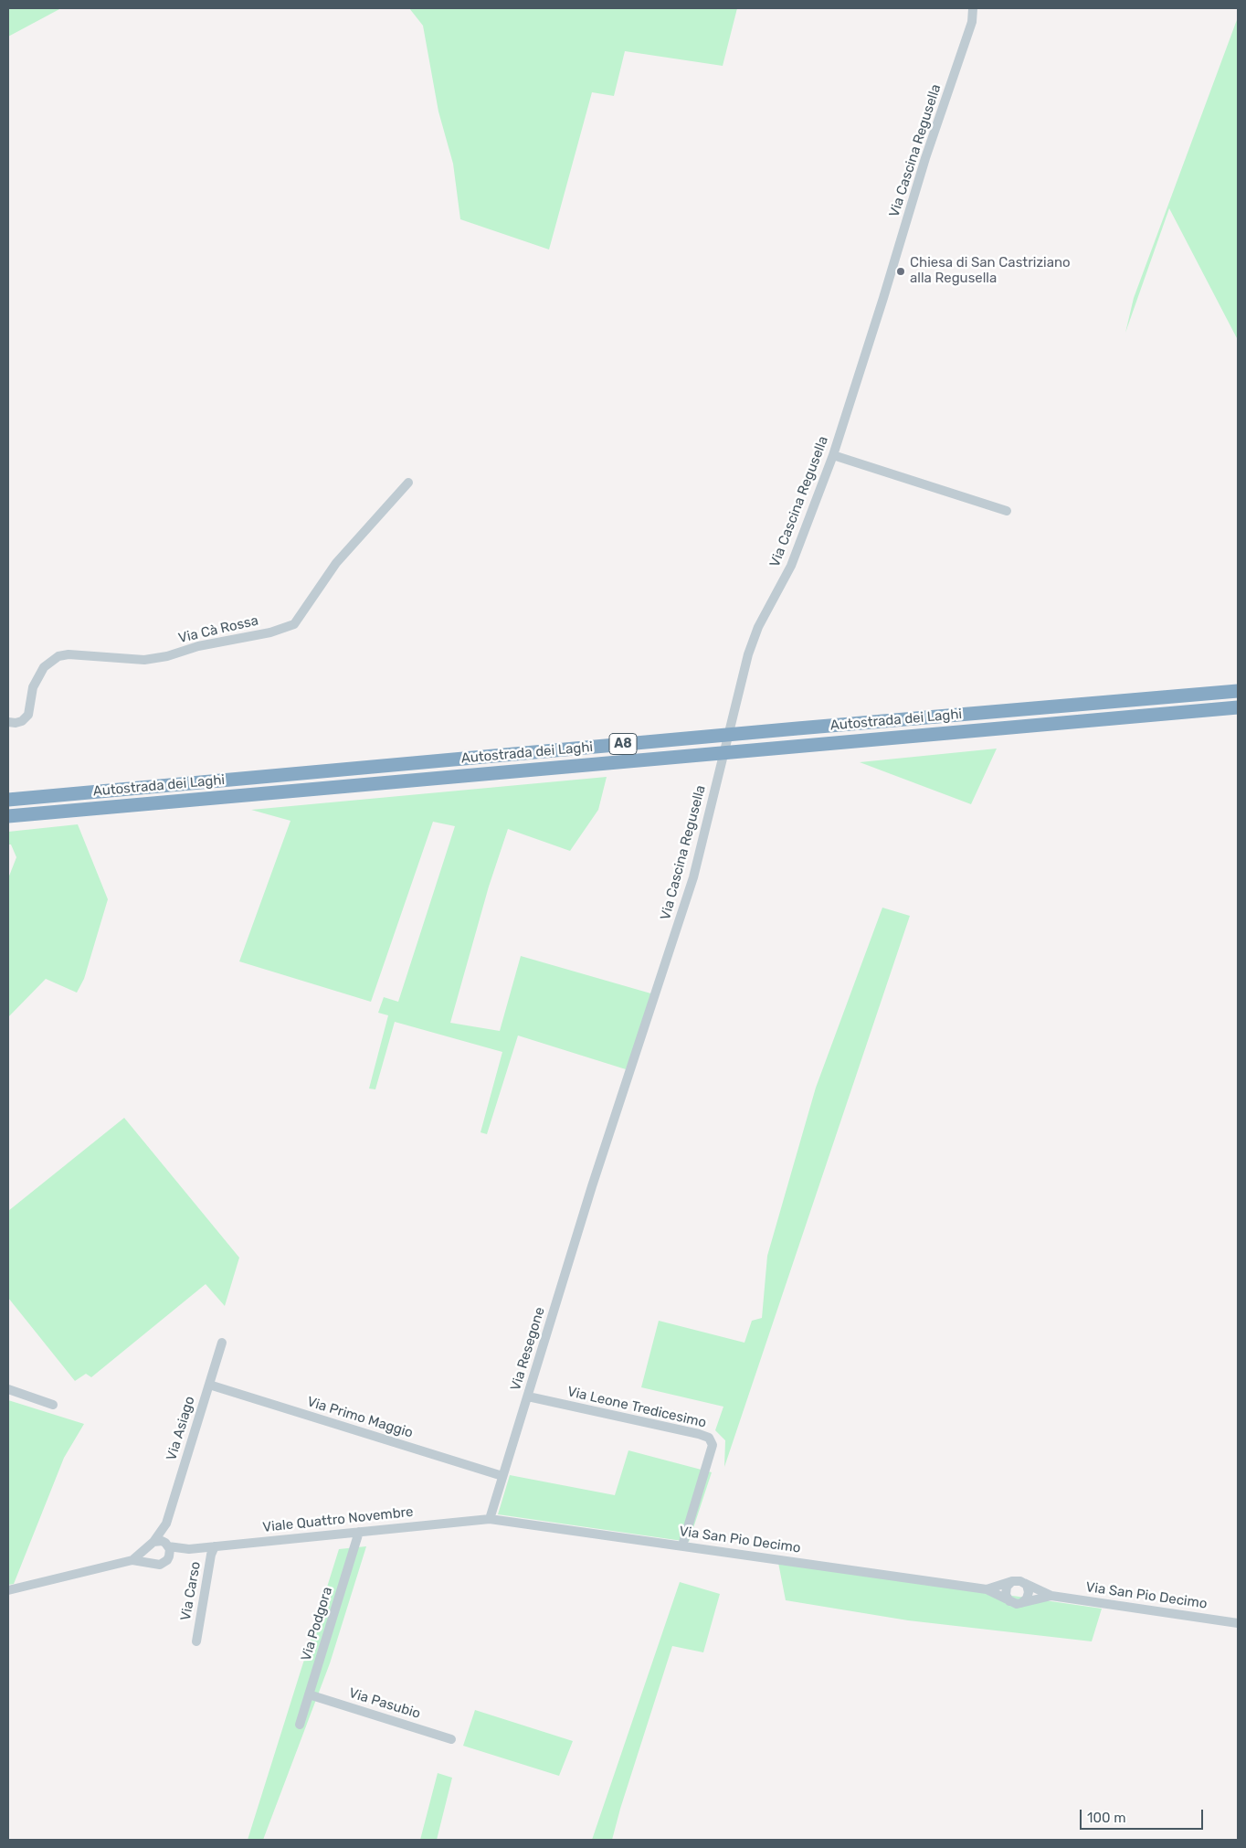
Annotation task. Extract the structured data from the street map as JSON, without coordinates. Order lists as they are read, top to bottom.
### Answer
{
  "streets": {
    "highway": ["Autostrada dei Laghi", "A8"],
    "street": [
      "Via Cascina Regusella",
      "Via Cà Rossa",
      "Via Resegone",
      "Via Leone Tredicesimo",
      "Via Primo Maggio",
      "Via Asiago",
      "Viale Quattro Novembre",
      "Via San Pio Decimo",
      "Via Carso",
      "Via Podgora",
      "Via Pasubio"
    ]
  },
  "crossings": [
    ["Via Cascina Regusella", "Via Resegone"],
    ["Via Resegone", "Via Leone Tredicesimo"],
    ["Via Resegone", "Via Primo Maggio"],
    ["Via Resegone", "Viale Quattro Novembre"],
    ["Via Resegone", "Via San Pio Decimo"],
    ["Via Leone Tredicesimo", "Via San Pio Decimo"],
    ["Via Primo Maggio", "Via Asiago"],
    ["Via Asiago", "Viale Quattro Novembre"],
    ["Viale Quattro Novembre", "Via San Pio Decimo"],
    ["Viale Quattro Novembre", "Via Carso"],
    ["Viale Quattro Novembre", "Via Podgora"],
    ["Via Podgora", "Via Pasubio"]
  ],
  "places": ["Chiesa di San Castriziano alla Regusella"],
  "scale_bar": "100 m"
}
